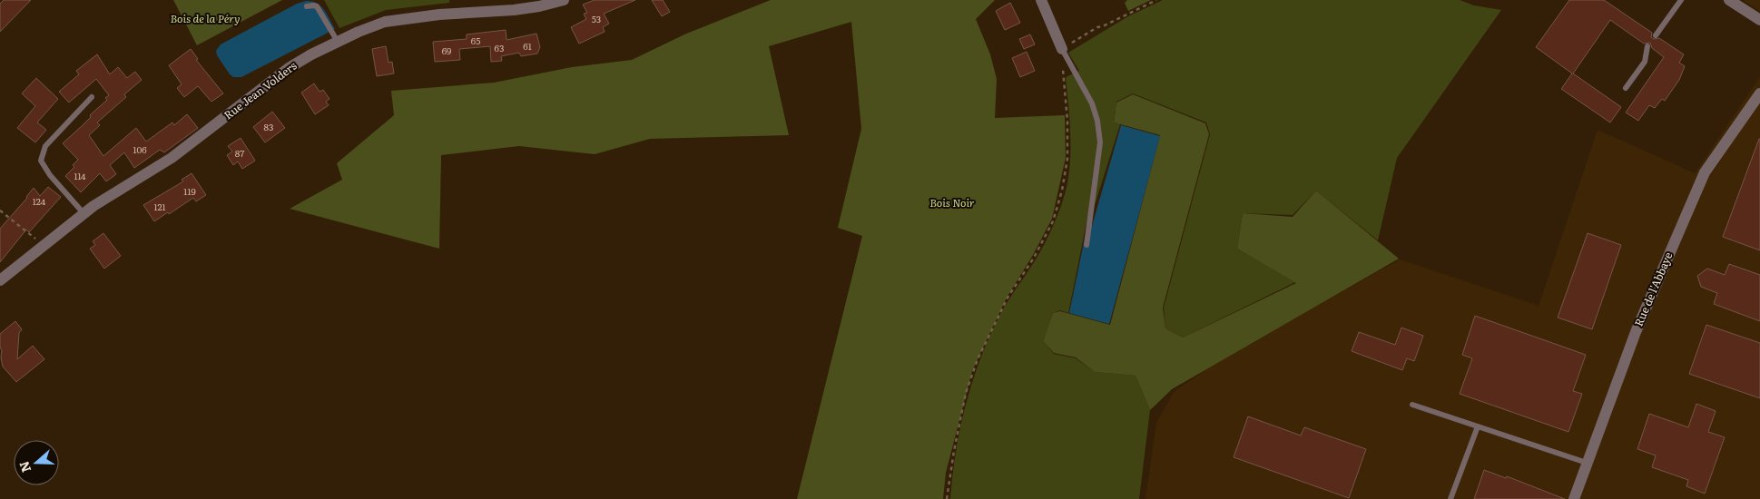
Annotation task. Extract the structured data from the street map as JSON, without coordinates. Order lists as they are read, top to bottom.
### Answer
{
  "streets": {
    "street": ["Rue Jean Volders", "Rue de l'Abbaye"]
  },
  "parks": ["Bois de la Péry", "Bois Noir"],
  "house_numbers": [
    "53",
    "65",
    "61",
    "63",
    "69",
    "83",
    "106",
    "87",
    "114",
    "119",
    "124",
    "121"
  ],
  "north": "left"
}
